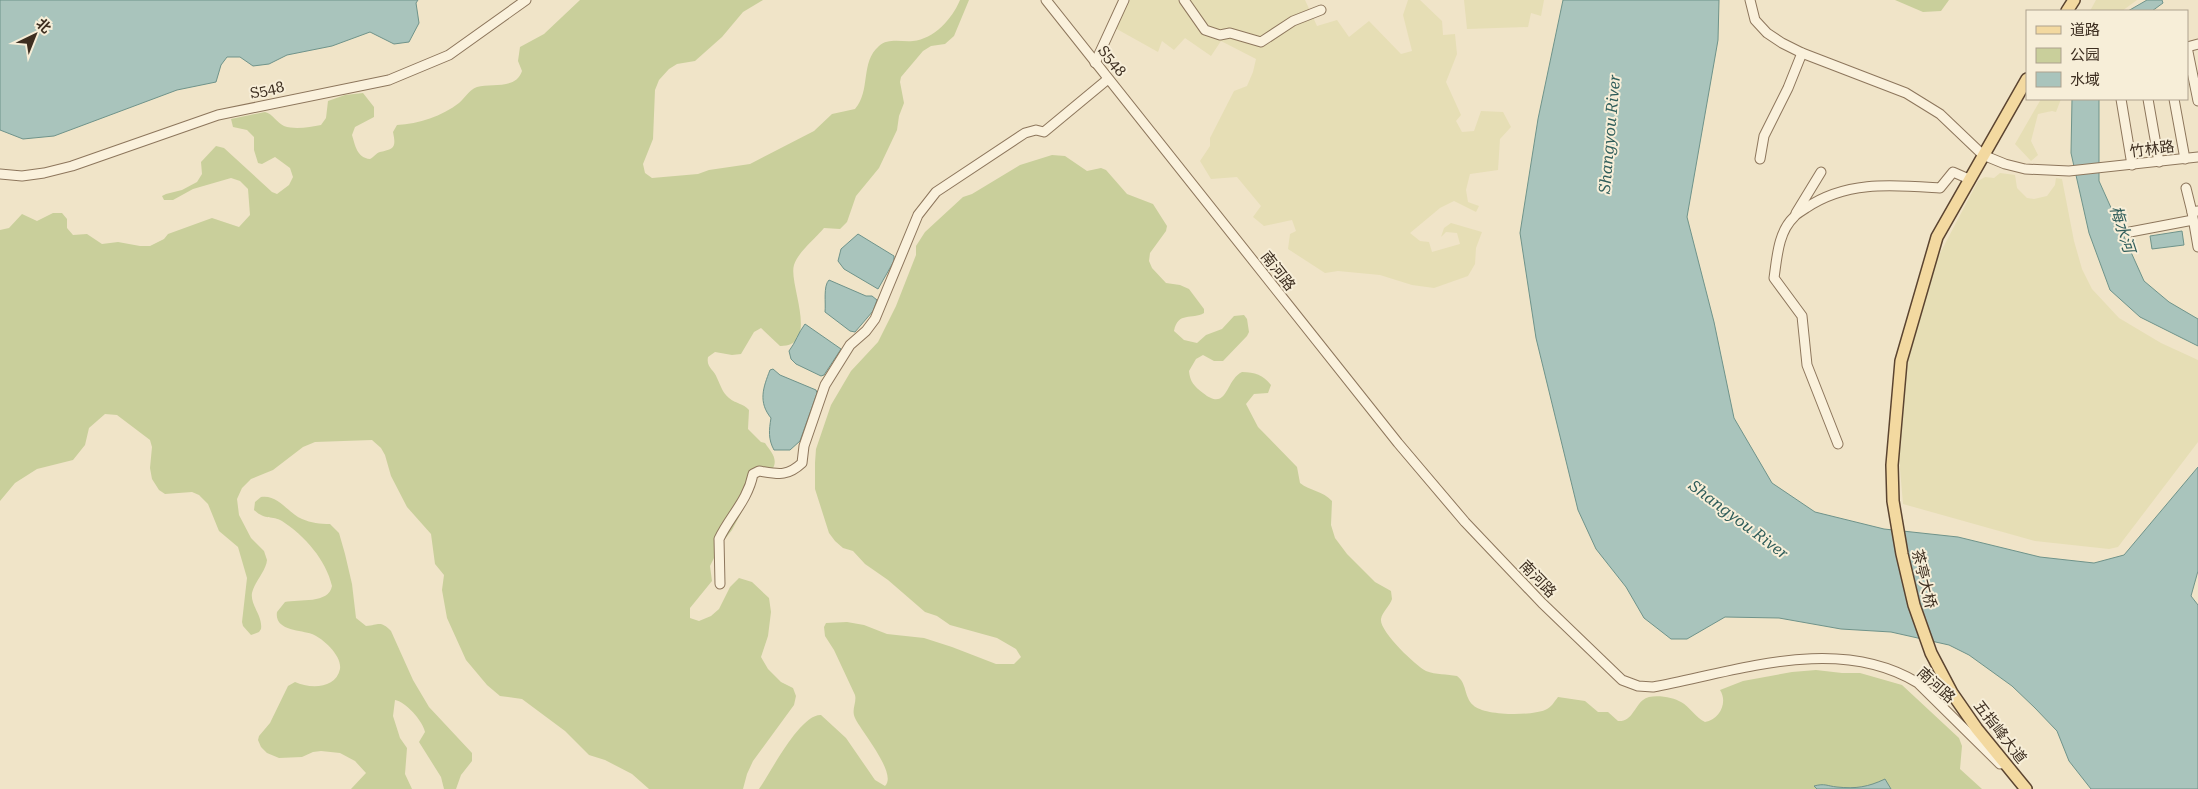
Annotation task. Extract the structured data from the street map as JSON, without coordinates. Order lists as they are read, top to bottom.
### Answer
{
  "streets": {
    "main road": ["茶亭大桥", "五指峰大道"],
    "street": ["S548", "竹林路", "南河路"]
  },
  "crossings": [
    ["S548", "南河路"],
    ["竹林路", "茶亭大桥"],
    ["南河路", "五指峰大道"],
    ["茶亭大桥", "五指峰大道"]
  ],
  "water": ["Shangyou River", "梅水河"],
  "legend": ["道路", "公园", "水域"],
  "north": "top right"
}
